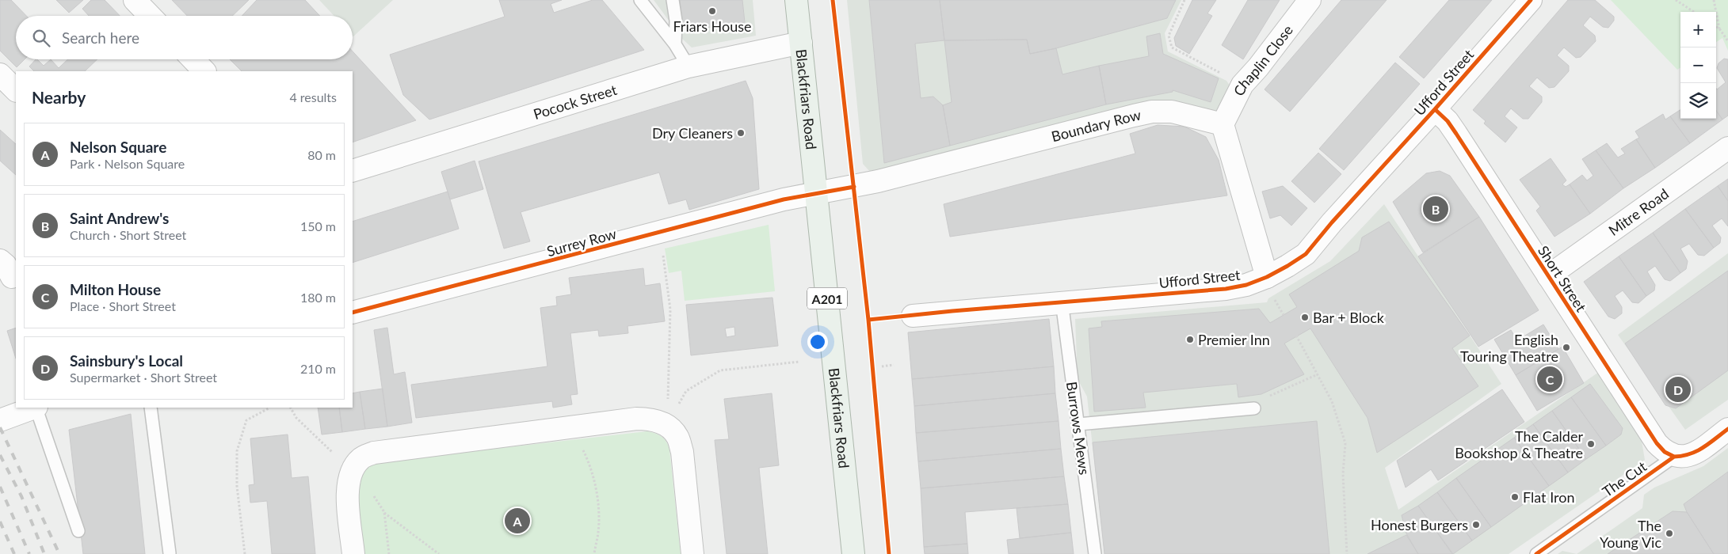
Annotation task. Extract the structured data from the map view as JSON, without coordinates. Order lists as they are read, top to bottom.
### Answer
{
  "streets": {
    "main road": ["Blackfriars Road", "A201"],
    "street": [
      "Chaplin Close",
      "Ufford Street",
      "Pocock Street",
      "Boundary Row",
      "Mitre Road",
      "Surrey Row",
      "Short Street",
      "The Cut"
    ],
    "lane": ["Burrows Mews"]
  },
  "crossings": [
    ["Chaplin Close", "Boundary Row"],
    ["Ufford Street", "Short Street"],
    ["Ufford Street", "Burrows Mews"],
    ["Blackfriars Road", "Pocock Street"],
    ["Blackfriars Road", "Boundary Row"],
    ["Blackfriars Road", "Surrey Row"],
    ["Boundary Row", "Surrey Row"],
    ["Mitre Road", "Short Street"],
    ["Short Street", "The Cut"]
  ],
  "places": [
    "Friars House",
    "Dry Cleaners",
    "Bar + Block",
    "Premier Inn",
    "English Touring Theatre",
    "The Calder Bookshop & Theatre",
    "Flat Iron",
    "Honest Burgers",
    "The Young Vic"
  ],
  "page": {
    "map_buttons": ["+", "−"],
    "search": "Search here",
    "heading": ["Nearby", "4 results"],
    "list": [
      {
        "mark": "A",
        "name": "Nelson Square",
        "note": "Park · Nelson Square",
        "value": "80 m"
      },
      {
        "mark": "B",
        "name": "Saint Andrew's",
        "note": "Church · Short Street",
        "value": "150 m"
      },
      {
        "mark": "C",
        "name": "Milton House",
        "note": "Place · Short Street",
        "value": "180 m"
      },
      {
        "mark": "D",
        "name": "Sainsbury's Local",
        "note": "Supermarket · Short Street",
        "value": "210 m"
      }
    ],
    "pins": [
      "B",
      "C",
      "D",
      "A"
    ]
  }
}
